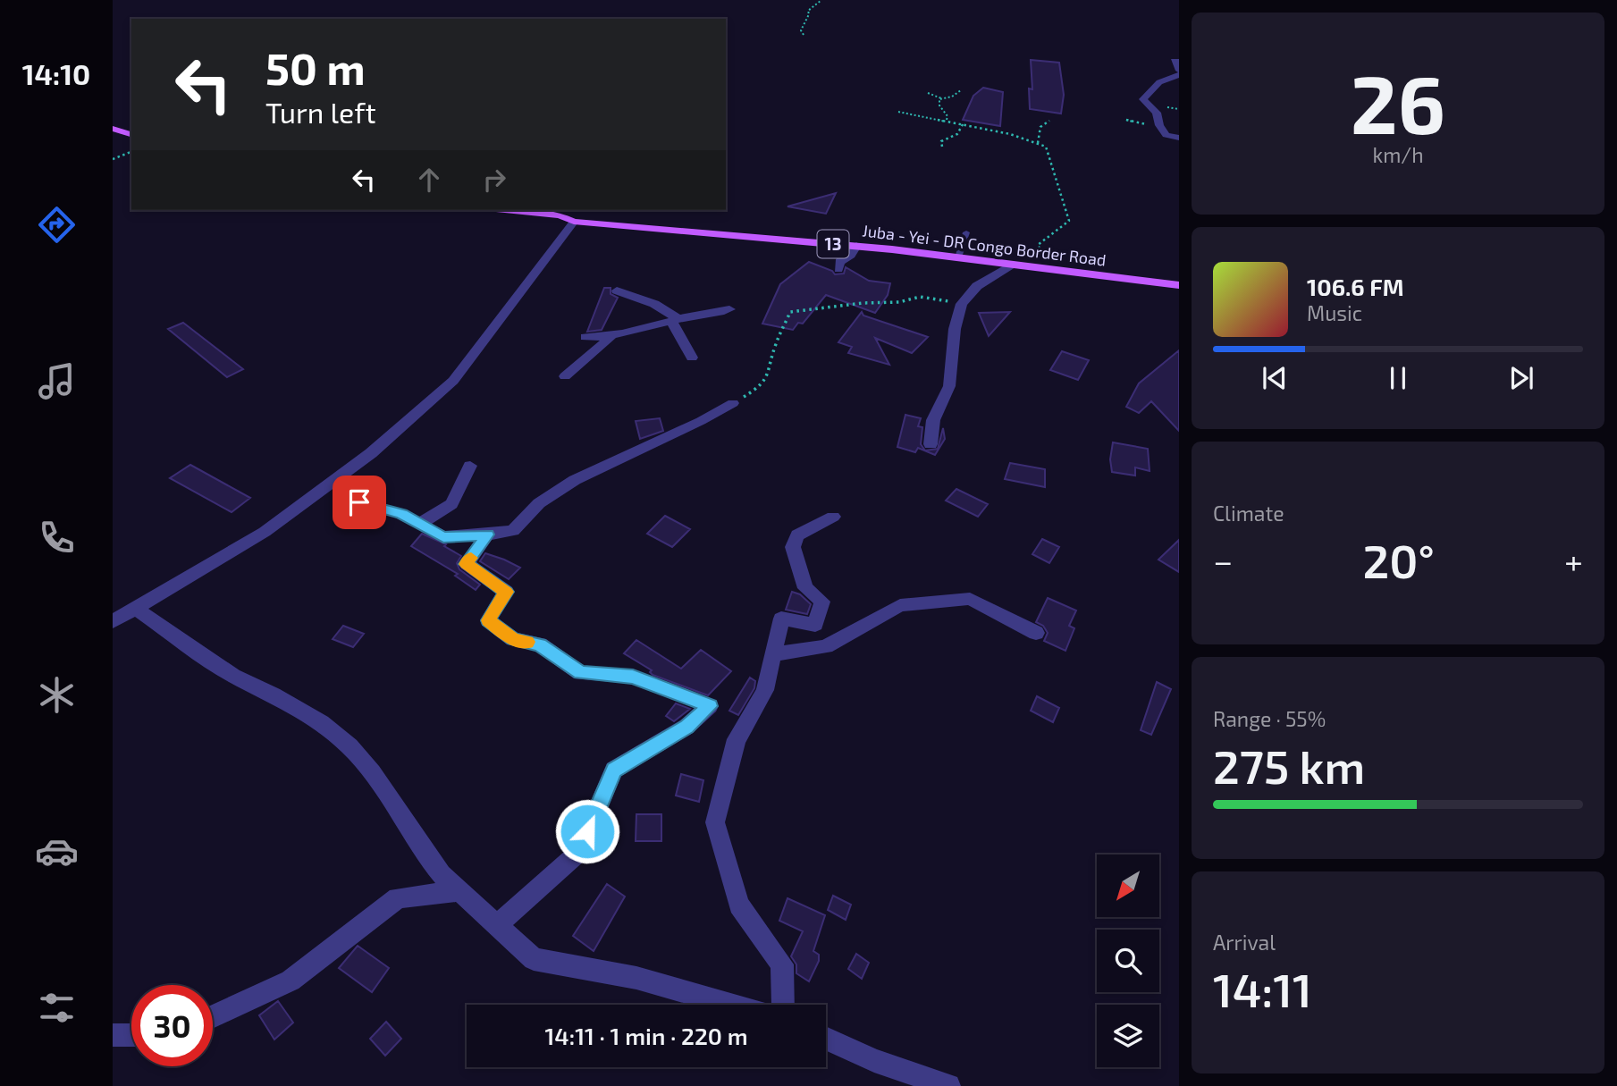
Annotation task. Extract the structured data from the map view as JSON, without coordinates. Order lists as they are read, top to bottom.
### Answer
{
  "streets": {
    "main road": ["13", "Juba - Yei - DR Congo Border Road"]
  },
  "north": "bottom left",
  "page": {
    "tabs": "14:10",
    "tile": [
      ["26", "km/h"],
      "Climate",
      ["Range · 55%", "275 km"],
      ["Arrival", "14:11"]
    ],
    "turn": ["50 m", "Turn left"],
    "song": ["106.6 FM", "Music"],
    "heat": ["−", "20°", "+"],
    "limit": "30",
    "trip": "14:11 · 1 min · 220 m"
  }
}
